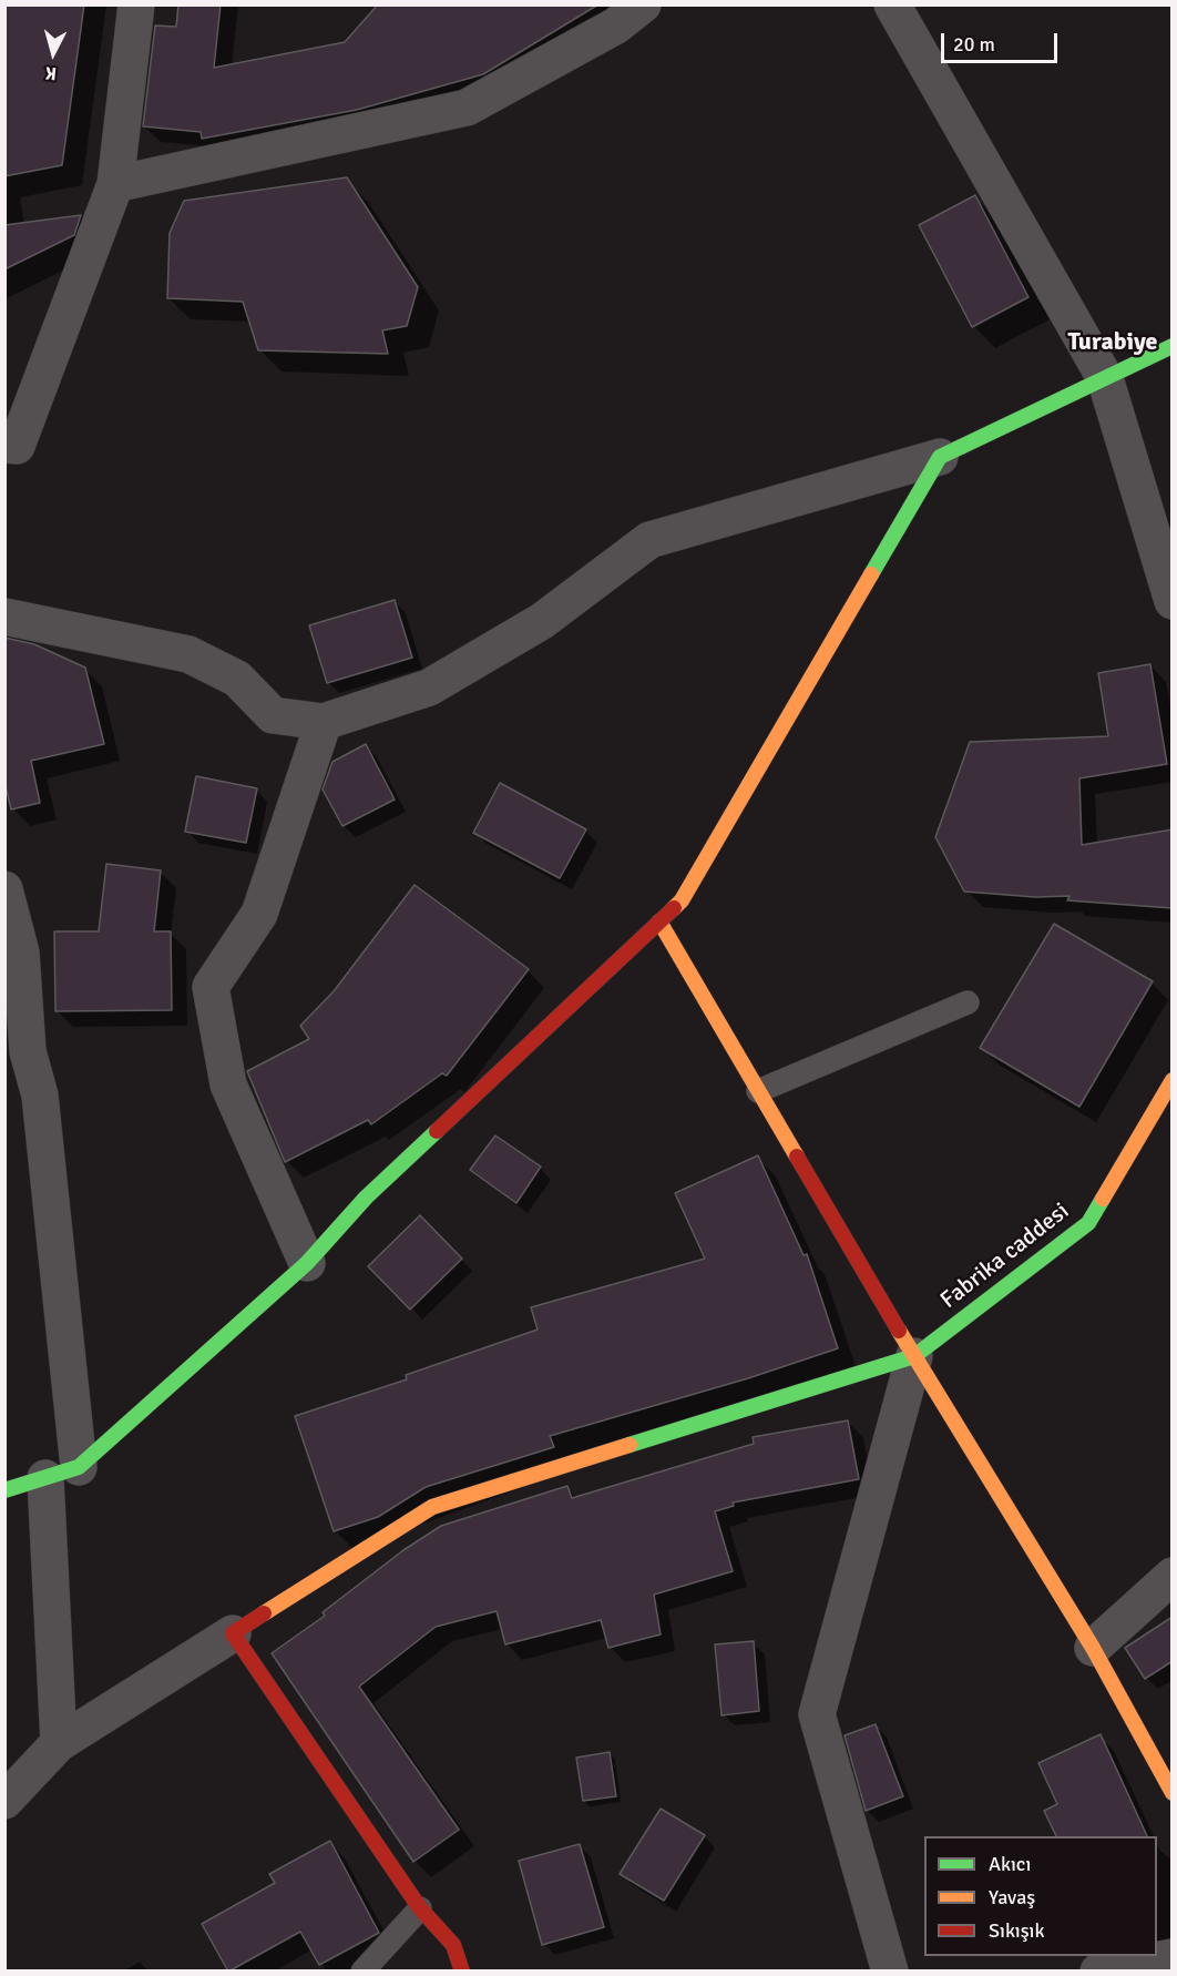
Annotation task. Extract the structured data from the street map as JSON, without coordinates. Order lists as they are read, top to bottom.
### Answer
{
  "streets": {
    "street": ["Fabrika caddesi"]
  },
  "districts": ["Turabiye"],
  "legend": ["Akıcı", "Yavaş", "Sıkışık"],
  "scale_bar": "20 m",
  "north": "bottom"
}
